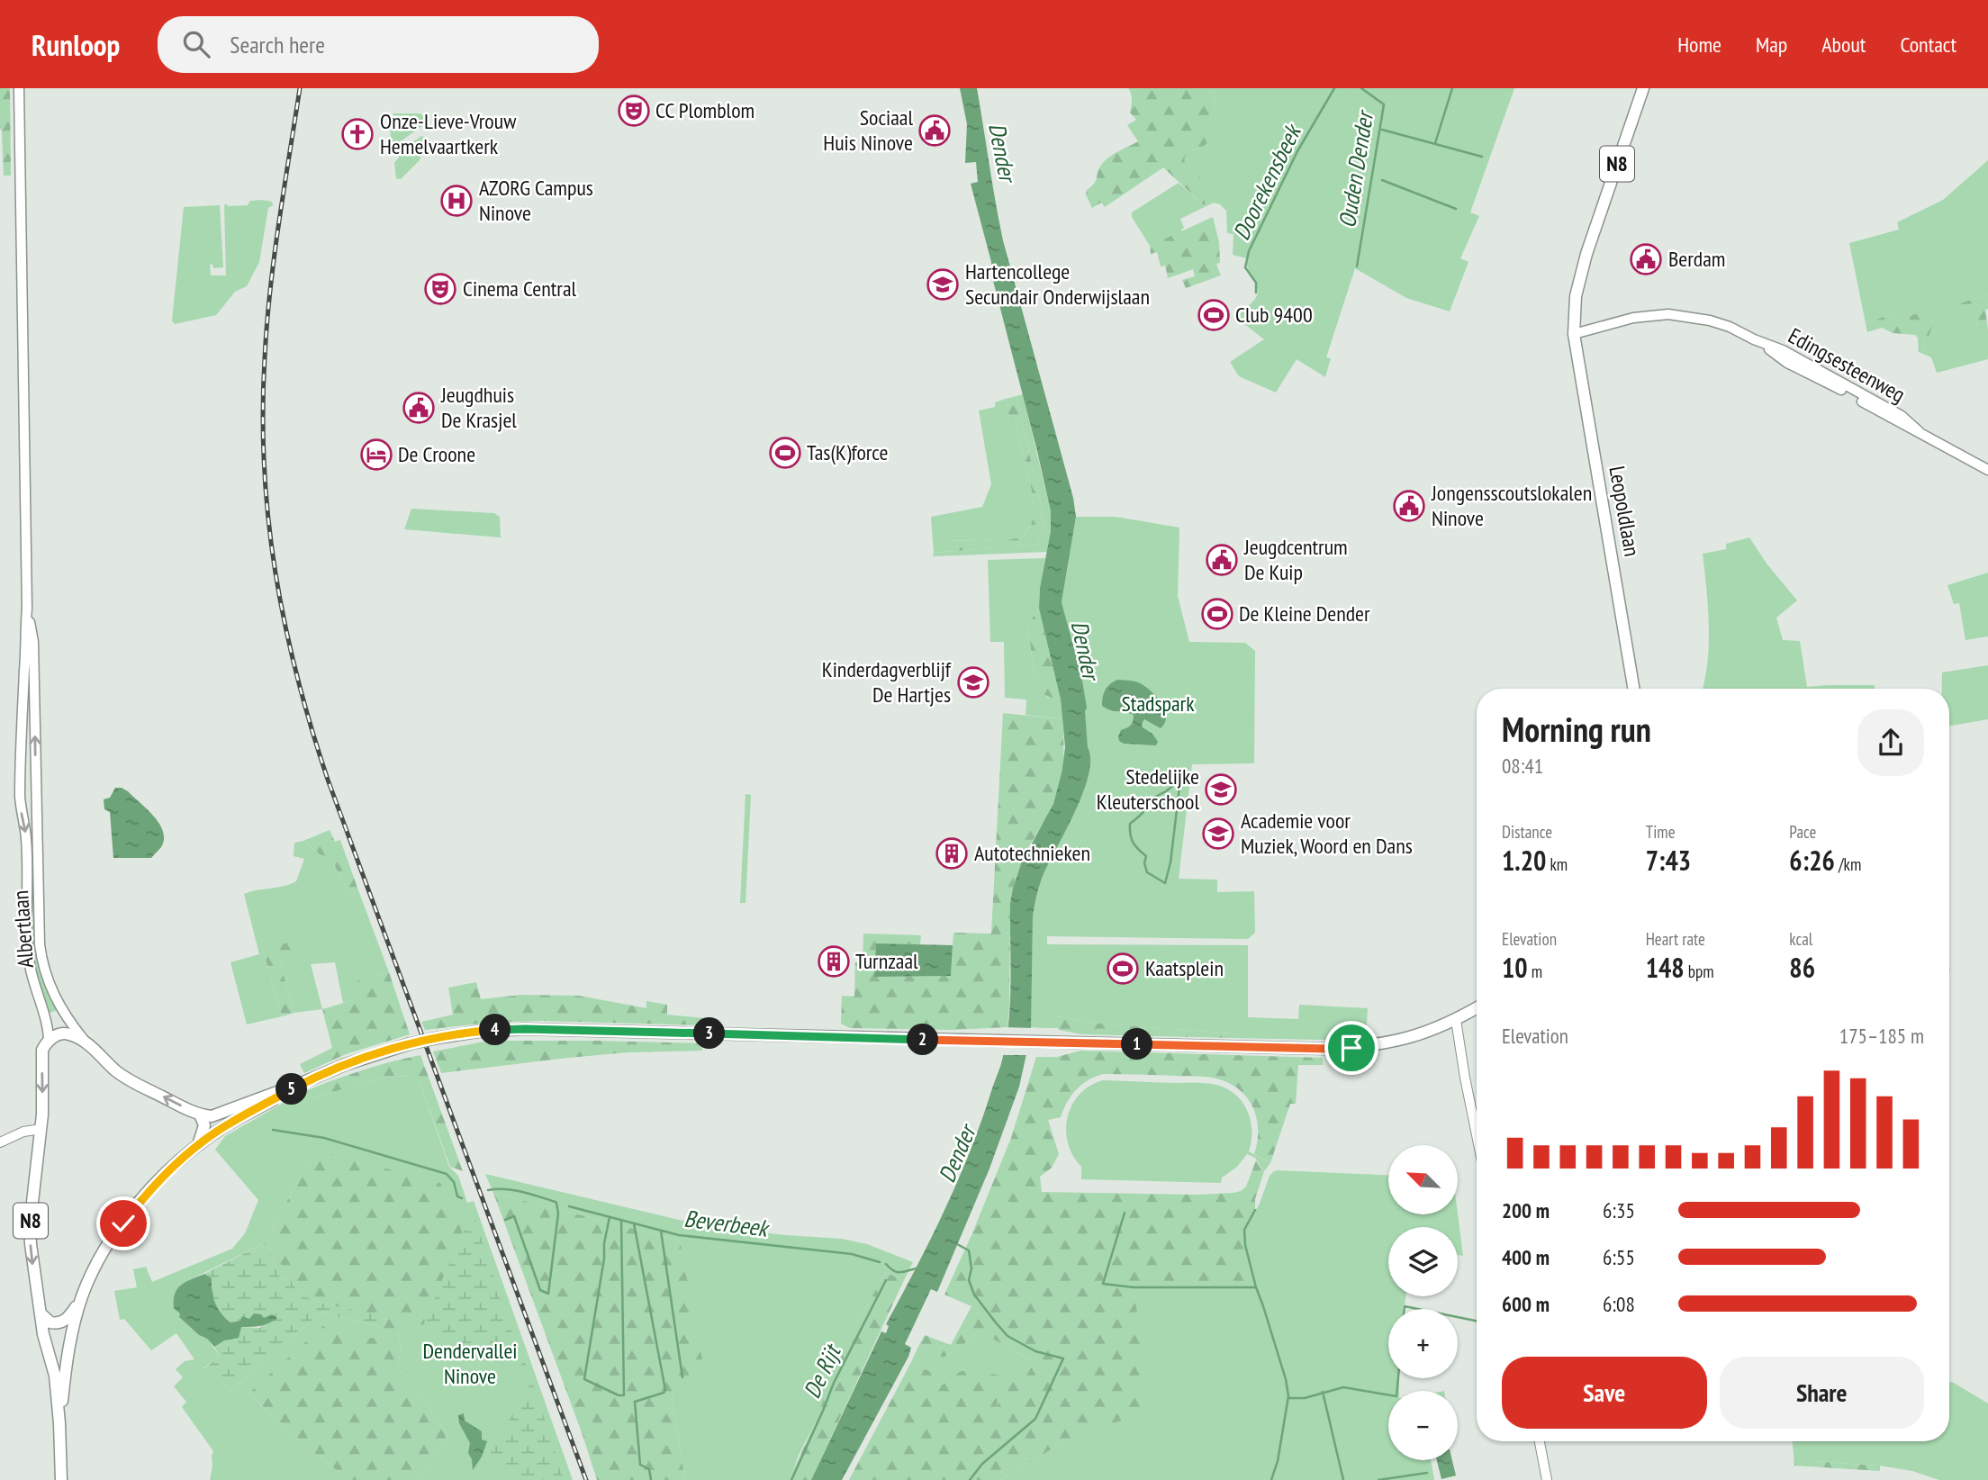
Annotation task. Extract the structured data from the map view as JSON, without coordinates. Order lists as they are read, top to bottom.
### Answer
{
  "streets": {
    "main road": [
      "N8",
      "Edingsesteenweg",
      "Leopoldlaan",
      "Albertlaan"
    ]
  },
  "crossings": [
    ["N8", "Edingsesteenweg"],
    ["N8", "Leopoldlaan"],
    ["N8", "Albertlaan"],
    ["Edingsesteenweg", "Leopoldlaan"]
  ],
  "water": [
    "Dender",
    "Ouden Dender",
    "Doorekensbeek",
    "Beverbeek",
    "De Rijt"
  ],
  "parks": ["Stadspark", "Dendervallei Ninove"],
  "places": {
    "theatre": ["CC Plomblom", "Cinema Central"],
    "public building": [
      "Sociaal Huis Ninove",
      "Berdam",
      "Jeugdhuis De Krasjel",
      "Jongensscoutslokalen Ninove",
      "Jeugdcentrum De Kuip"
    ],
    "church": ["Onze-Lieve-Vrouw Hemelvaartkerk"],
    "hospital": ["AZORG Campus Ninove"],
    "school or university": [
      "Hartencollege Secundair Onderwijslaan",
      "Kinderdagverblijf De Hartjes",
      "Stedelijke Kleuterschool",
      "Academie voor Muziek, Woord en Dans"
    ],
    "sports": [
      "Club 9400",
      "Tas(K)force",
      "De Kleine Dender",
      "Kaatsplein"
    ],
    "hotel": ["De Croone"],
    "building": ["Autotechnieken", "Turnzaal"]
  },
  "north": "top left",
  "page": {
    "header": "Runloop",
    "search": "Search here",
    "nav": [
      "Home",
      "Map",
      "About",
      "Contact"
    ],
    "heading": ["Morning run", "08:41"],
    "stats": [
      ["Distance", "1.20 km"],
      ["Time", "7:43"],
      ["Pace", "6:26 /km"],
      ["Elevation", "10 m"],
      ["Heart rate", "148 bpm"],
      ["kcal", "86"]
    ],
    "chart": ["Elevation", "175–185 m"],
    "pins": [
      "4",
      "3",
      "2",
      "1",
      "5"
    ],
    "map_buttons": ["+", "−"],
    "list": [
      {
        "name": "200 m",
        "note": "6:35"
      },
      {
        "name": "400 m",
        "note": "6:55"
      },
      {
        "name": "600 m",
        "note": "6:08"
      }
    ],
    "buttons": ["Save", "Share"]
  }
}
